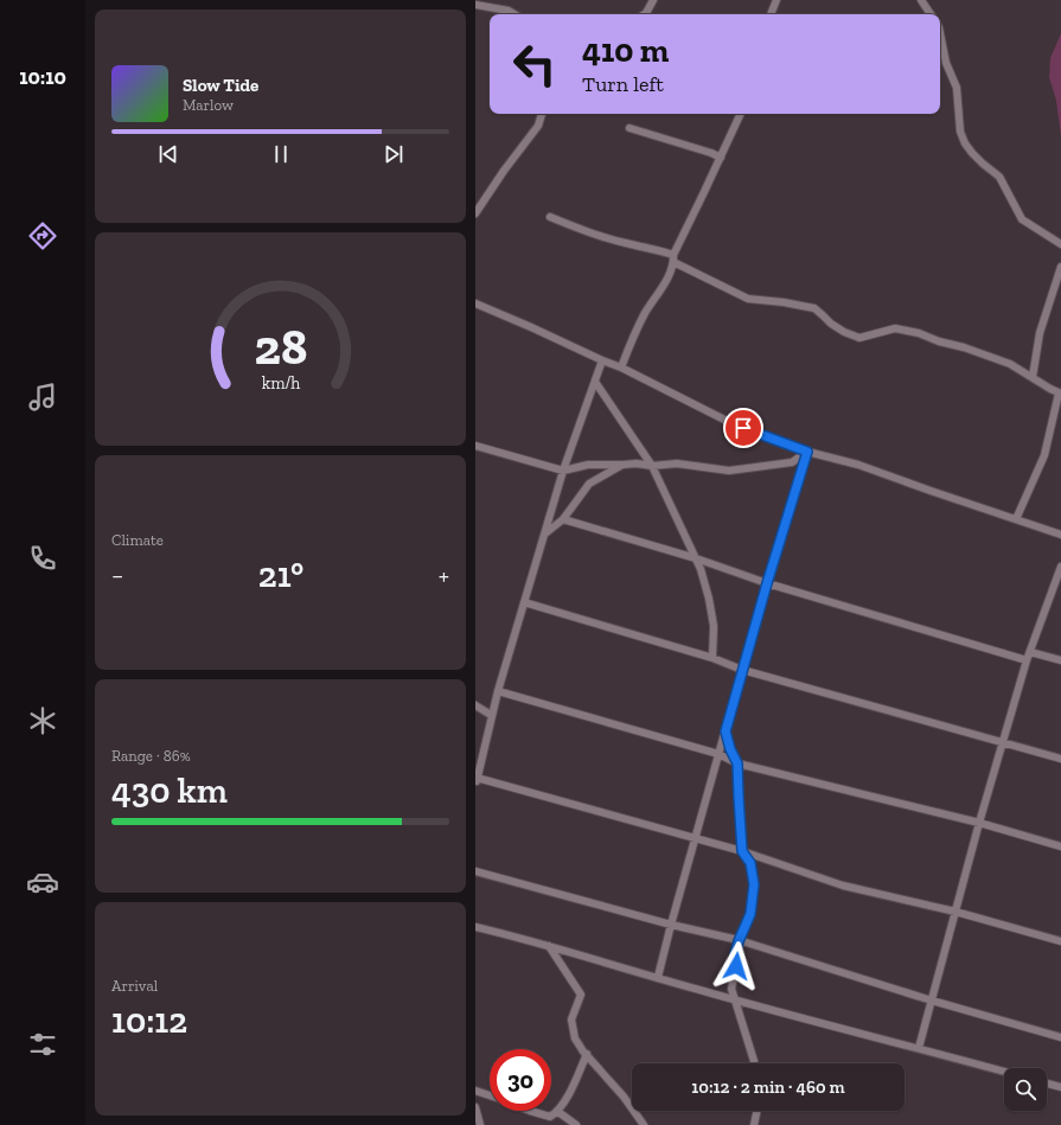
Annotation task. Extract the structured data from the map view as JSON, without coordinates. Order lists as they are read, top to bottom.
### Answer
{
  "page": {
    "tabs": "10:10",
    "turn": ["410 m", "Turn left"],
    "song": ["Slow Tide", "Marlow"],
    "tile": [
      "Climate",
      ["Range · 86%", "430 km"],
      ["Arrival", "10:12"]
    ],
    "heat": ["−", "21°", "+"],
    "limit": "30",
    "trip": "10:12 · 2 min · 460 m",
    "gauge": ["28", "km/h"]
  }
}
